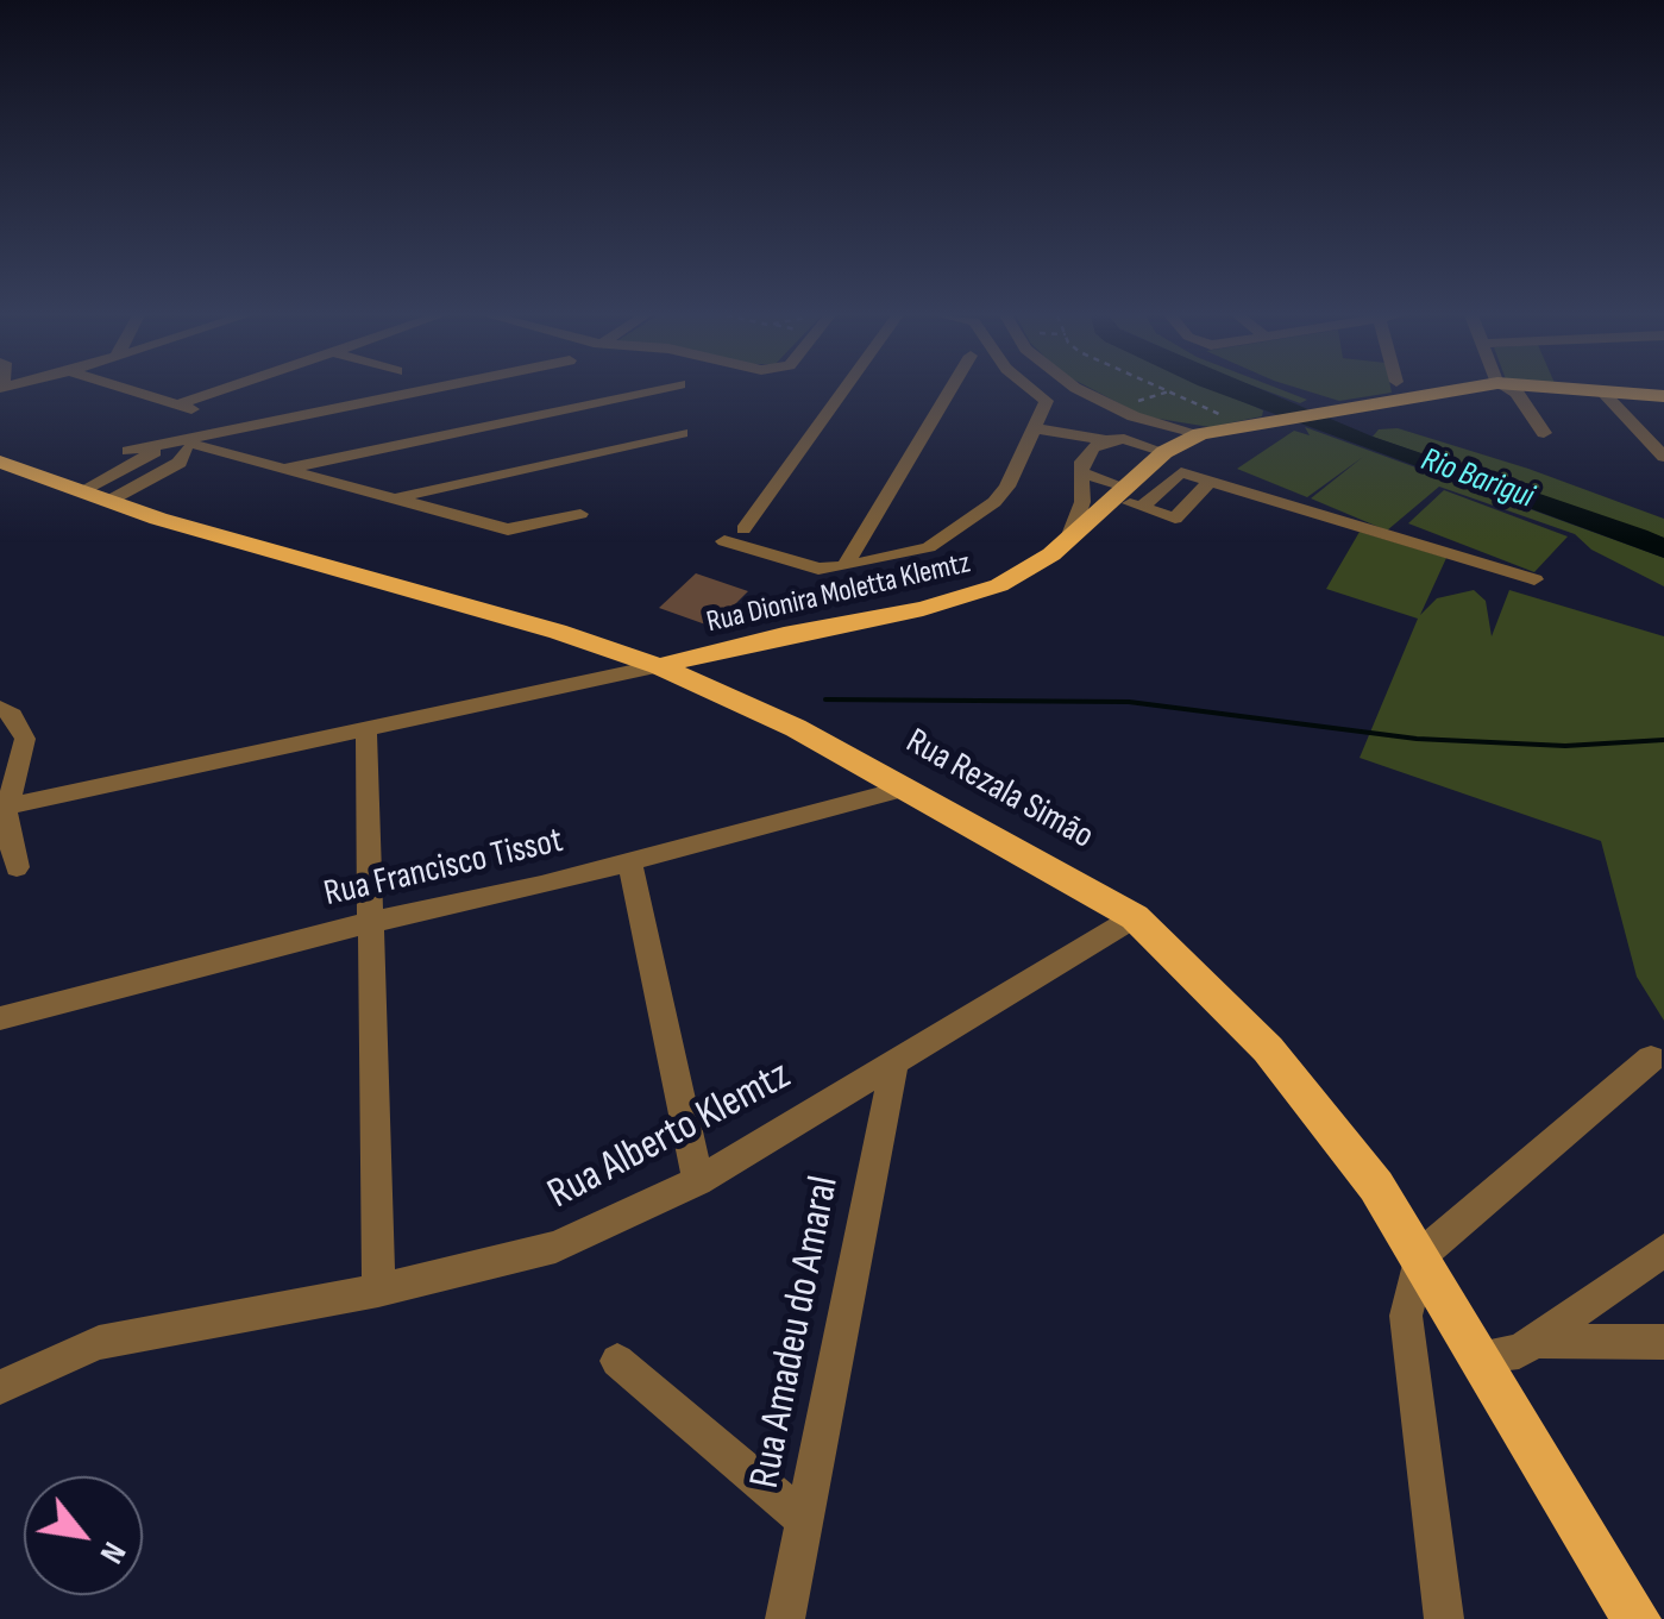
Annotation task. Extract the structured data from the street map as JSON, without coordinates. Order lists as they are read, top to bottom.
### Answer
{
  "streets": {
    "main road": ["Rua Dionira Moletta Klemtz", "Rua Rezala Simão"],
    "street": ["Rua Francisco Tissot", "Rua Alberto Klemtz", "Rua Amadeu do Amaral"]
  },
  "crossings": [
    ["Rua Dionira Moletta Klemtz", "Rua Rezala Simão"],
    ["Rua Rezala Simão", "Rua Francisco Tissot"],
    ["Rua Rezala Simão", "Rua Alberto Klemtz"],
    ["Rua Alberto Klemtz", "Rua Amadeu do Amaral"]
  ],
  "water": ["Rio Barigui"],
  "north": "bottom right"
}
